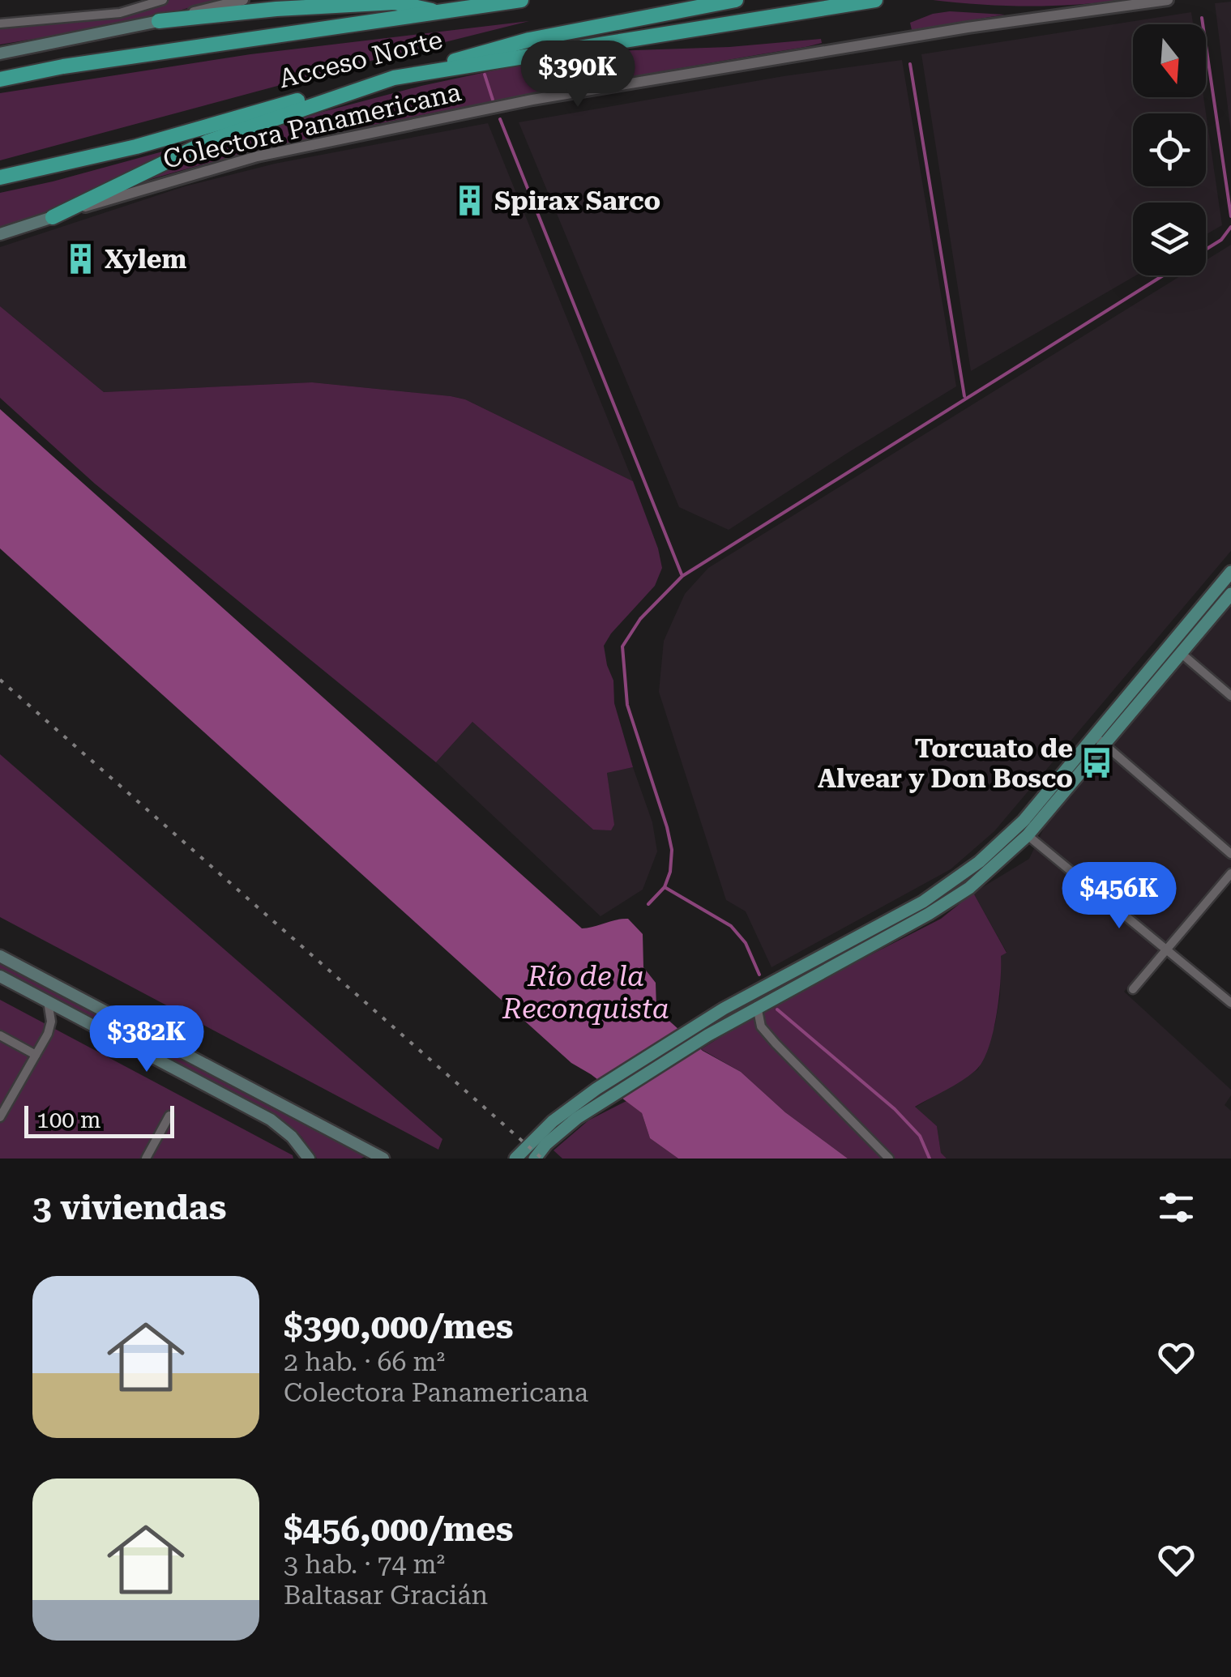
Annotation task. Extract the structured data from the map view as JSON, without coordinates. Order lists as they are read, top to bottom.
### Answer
{
  "streets": {
    "highway": ["Acceso Norte"],
    "main road": ["Colectora Panamericana"]
  },
  "water": ["Río de la Reconquista"],
  "places": {
    "building": ["Spirax Sarco", "Xylem"],
    "bus stop": ["Torcuato de Alvear y Don Bosco"]
  },
  "scale_bar": "100 m",
  "north": "bottom",
  "page": {
    "price": ["$390K", "$456K", "$382K"],
    "scale": "100 m",
    "heading": "3 viviendas",
    "list": [
      {
        "name": "$390,000/mes",
        "note": "2 hab. · 66 m² · Colectora Panamericana"
      },
      {
        "name": "$456,000/mes",
        "note": "3 hab. · 74 m² · Baltasar Gracián"
      }
    ]
  }
}
